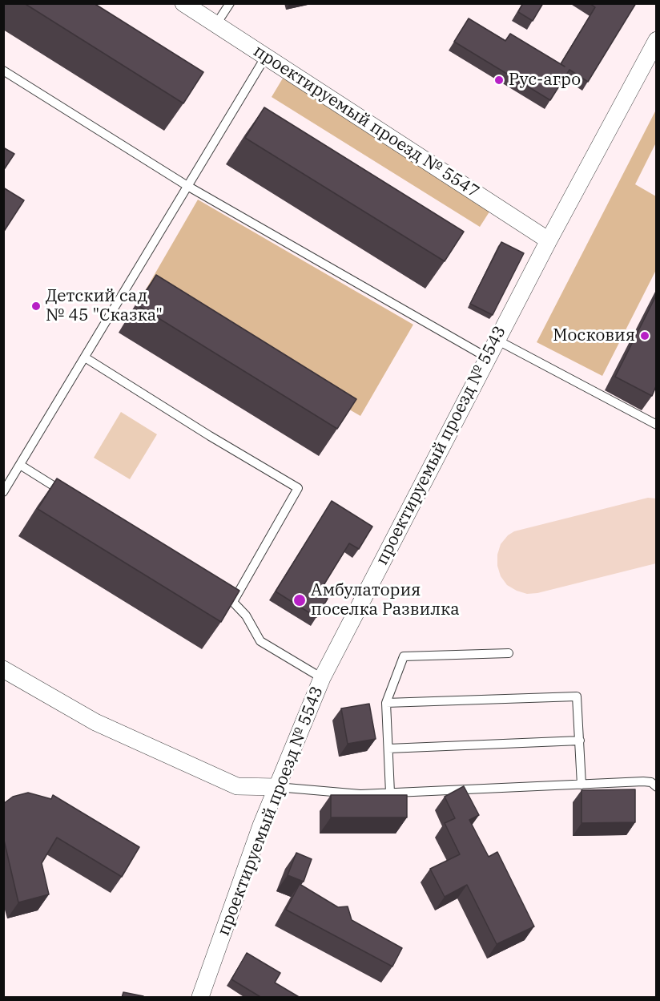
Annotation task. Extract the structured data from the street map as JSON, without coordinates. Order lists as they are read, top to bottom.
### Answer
{
  "streets": {
    "street": ["проектируемый проезд № 5547", "проектируемый проезд № 5543"]
  },
  "crossings": [
    ["проектируемый проезд № 5547", "проектируемый проезд № 5543"]
  ],
  "places": [
    "Рус-агро",
    "Детский сад № 45 \"Сказка\"",
    "Московия",
    "Амбулатория поселка Развилка"
  ]
}
